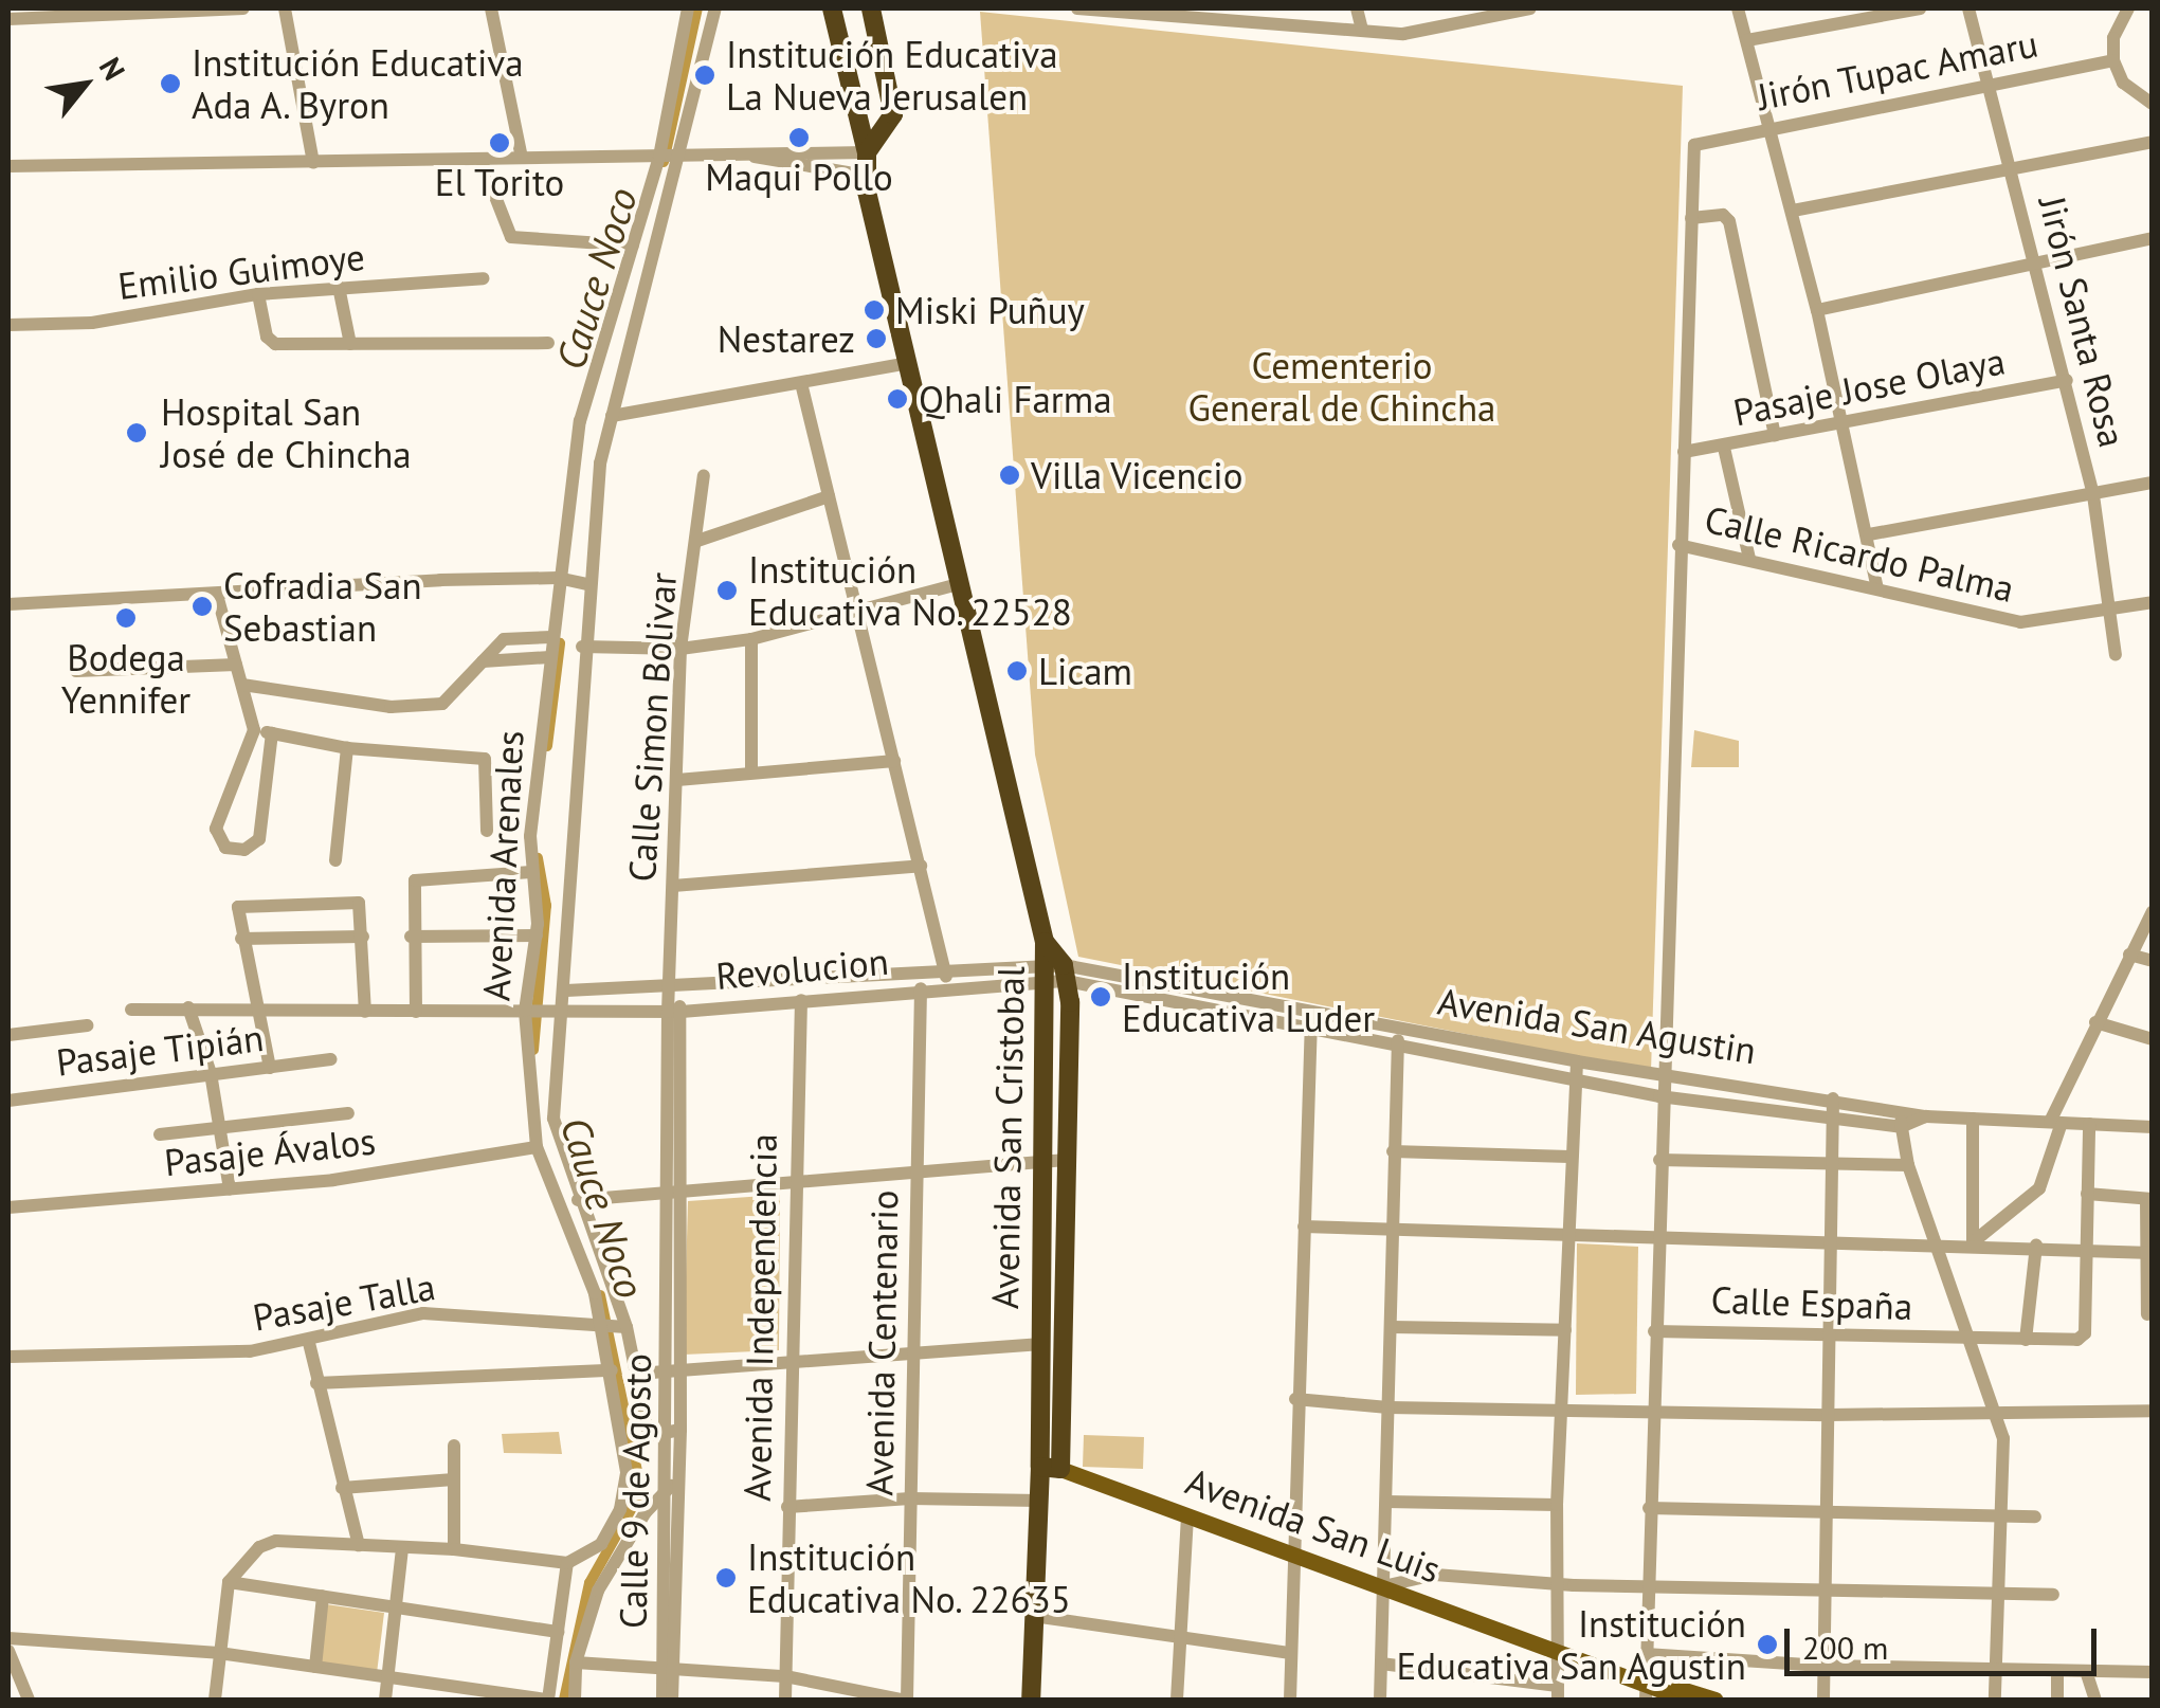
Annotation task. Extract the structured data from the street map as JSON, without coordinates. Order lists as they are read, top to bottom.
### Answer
{
  "streets": {
    "highway": ["Avenida San Cristobal", "Avenida San Luis"],
    "street": [
      "Jirón Tupac Amaru",
      "Emilio Guimoye",
      "Jirón Santa Rosa",
      "Pasaje Jose Olaya",
      "Calle Ricardo Palma",
      "Calle Simon Bolivar",
      "Avenida Arenales",
      "Revolucion",
      "Avenida San Agustin",
      "Pasaje Tipián",
      "Pasaje Ávalos",
      "Pasaje Talla",
      "Calle España",
      "Avenida Independencia",
      "Avenida Centenario",
      "Calle 9 de Agosto"
    ]
  },
  "crossings": [
    ["Jirón Tupac Amaru", "Jirón Santa Rosa"],
    ["Jirón Santa Rosa", "Pasaje Jose Olaya"],
    ["Jirón Santa Rosa", "Calle Ricardo Palma"],
    ["Calle Simon Bolivar", "Revolucion"],
    ["Calle Simon Bolivar", "Calle 9 de Agosto"],
    ["Avenida Arenales", "Revolucion"],
    ["Avenida Arenales", "Pasaje Ávalos"],
    ["Avenida Arenales", "Pasaje Talla"],
    ["Revolucion", "Avenida San Agustin"],
    ["Revolucion", "Avenida San Cristobal"],
    ["Revolucion", "Avenida Independencia"],
    ["Revolucion", "Avenida Centenario"],
    ["Revolucion", "Calle 9 de Agosto"],
    ["Avenida San Agustin", "Avenida San Cristobal"],
    ["Avenida San Cristobal", "Avenida San Luis"]
  ],
  "water": ["Cauce Noco"],
  "parks": ["Cementerio General de Chincha"],
  "places": [
    "Institución Educativa La Nueva Jerusalen",
    "Institución Educativa Ada A. Byron",
    "Maqui Pollo",
    "El Torito",
    "Miski Puñuy",
    "Nestarez",
    "Qhali Farma",
    "Hospital San José de Chincha",
    "Villa Vicencio",
    "Institución Educativa No. 22528",
    "Cofradia San Sebastian",
    "Bodega Yennifer",
    "Licam",
    "Institución Educativa Luder",
    "Institución Educativa No. 22635",
    "Institución Educativa San Agustin"
  ],
  "scale_bar": "200 m",
  "north": "top right"
}
